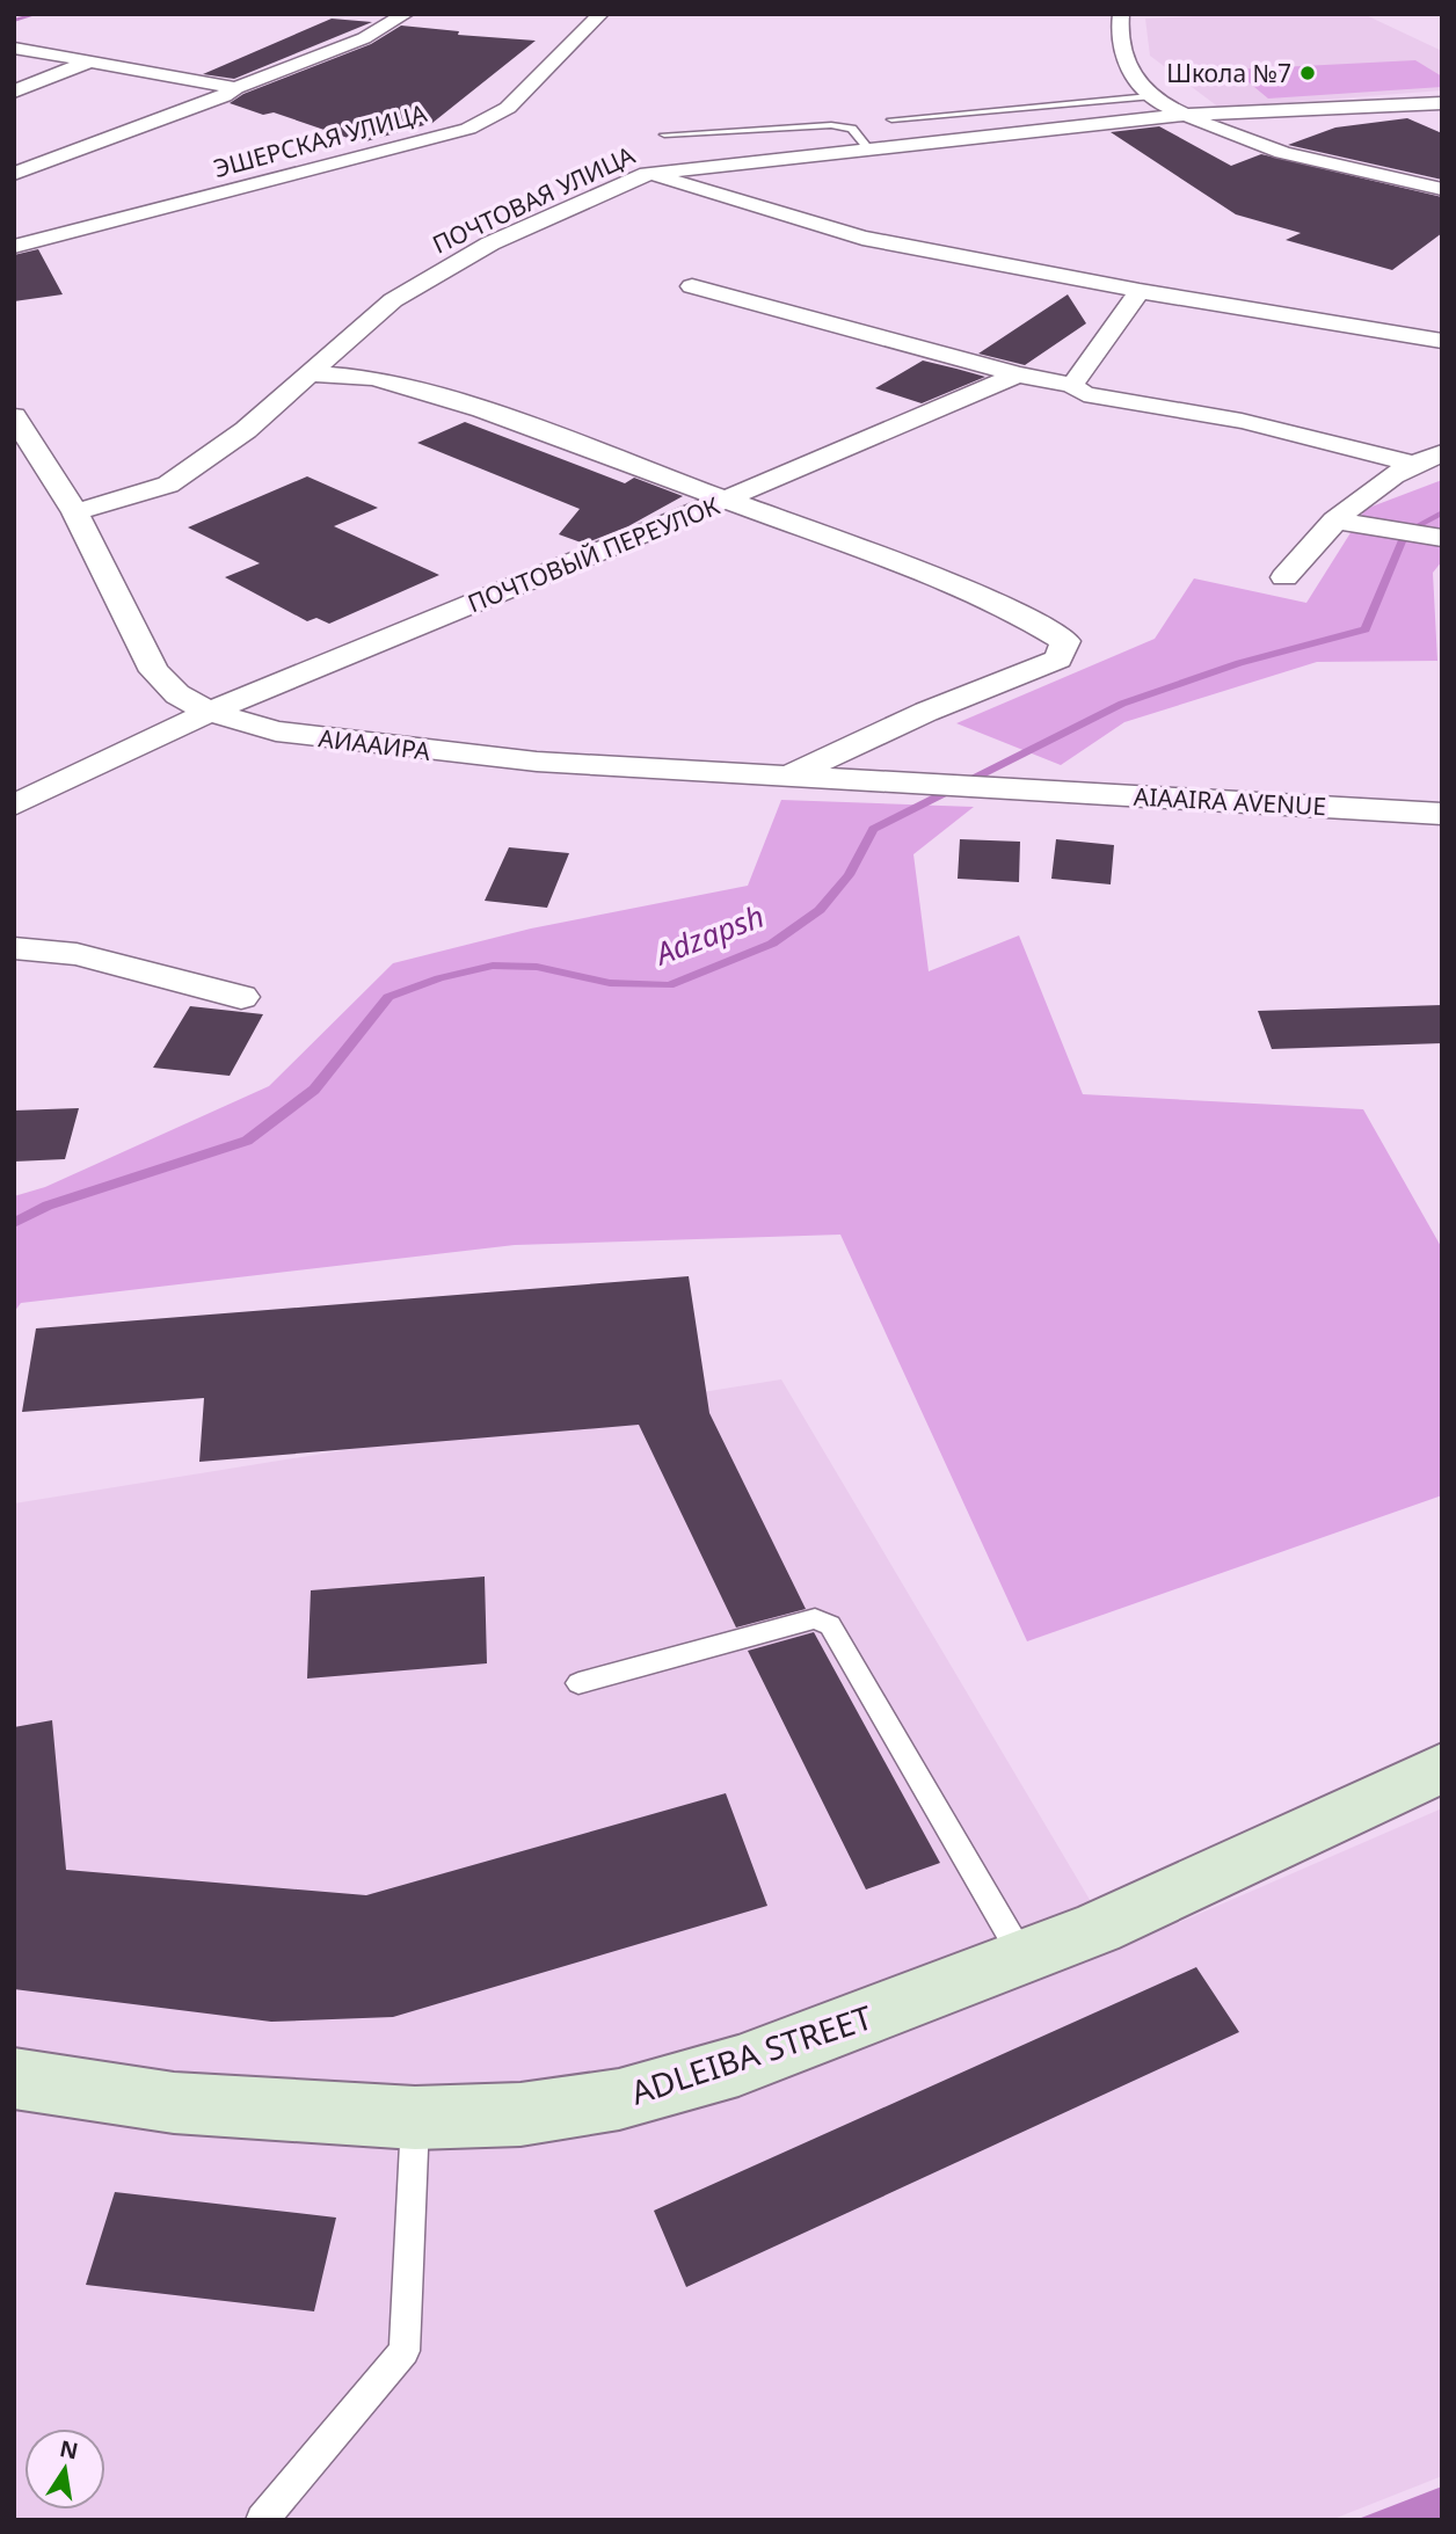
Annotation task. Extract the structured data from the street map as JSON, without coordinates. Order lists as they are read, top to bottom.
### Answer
{
  "streets": {
    "main road": ["ADLEIBA STREET"],
    "street": [
      "ЭШЕРСКАЯ УЛИЦА",
      "ПОЧТОВАЯ УЛИЦА",
      "ПОЧТОВЫЙ ПЕРЕУЛОК",
      "АИААИРА",
      "AIAAIRA AVENUE"
    ]
  },
  "crossings": [
    ["ПОЧТОВАЯ УЛИЦА", "АИААИРА"],
    ["ПОЧТОВЫЙ ПЕРЕУЛОК", "АИААИРА"],
    ["АИААИРА", "AIAAIRA AVENUE"]
  ],
  "water": ["Adzapsh"],
  "places": ["Школа №7"],
  "north": "top"
}
